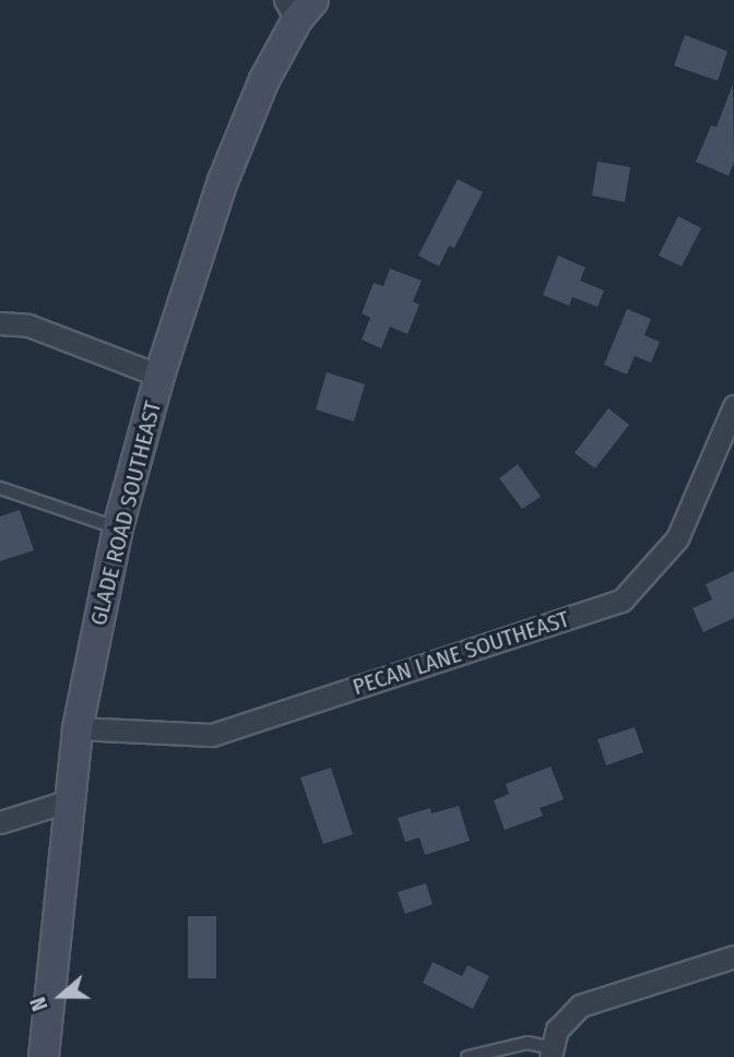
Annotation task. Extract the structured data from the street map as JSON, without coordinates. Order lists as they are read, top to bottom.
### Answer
{
  "streets": {
    "street": ["GLADE ROAD SOUTHEAST", "PECAN LANE SOUTHEAST"]
  },
  "crossings": [
    ["GLADE ROAD SOUTHEAST", "PECAN LANE SOUTHEAST"]
  ],
  "north": "left"
}
